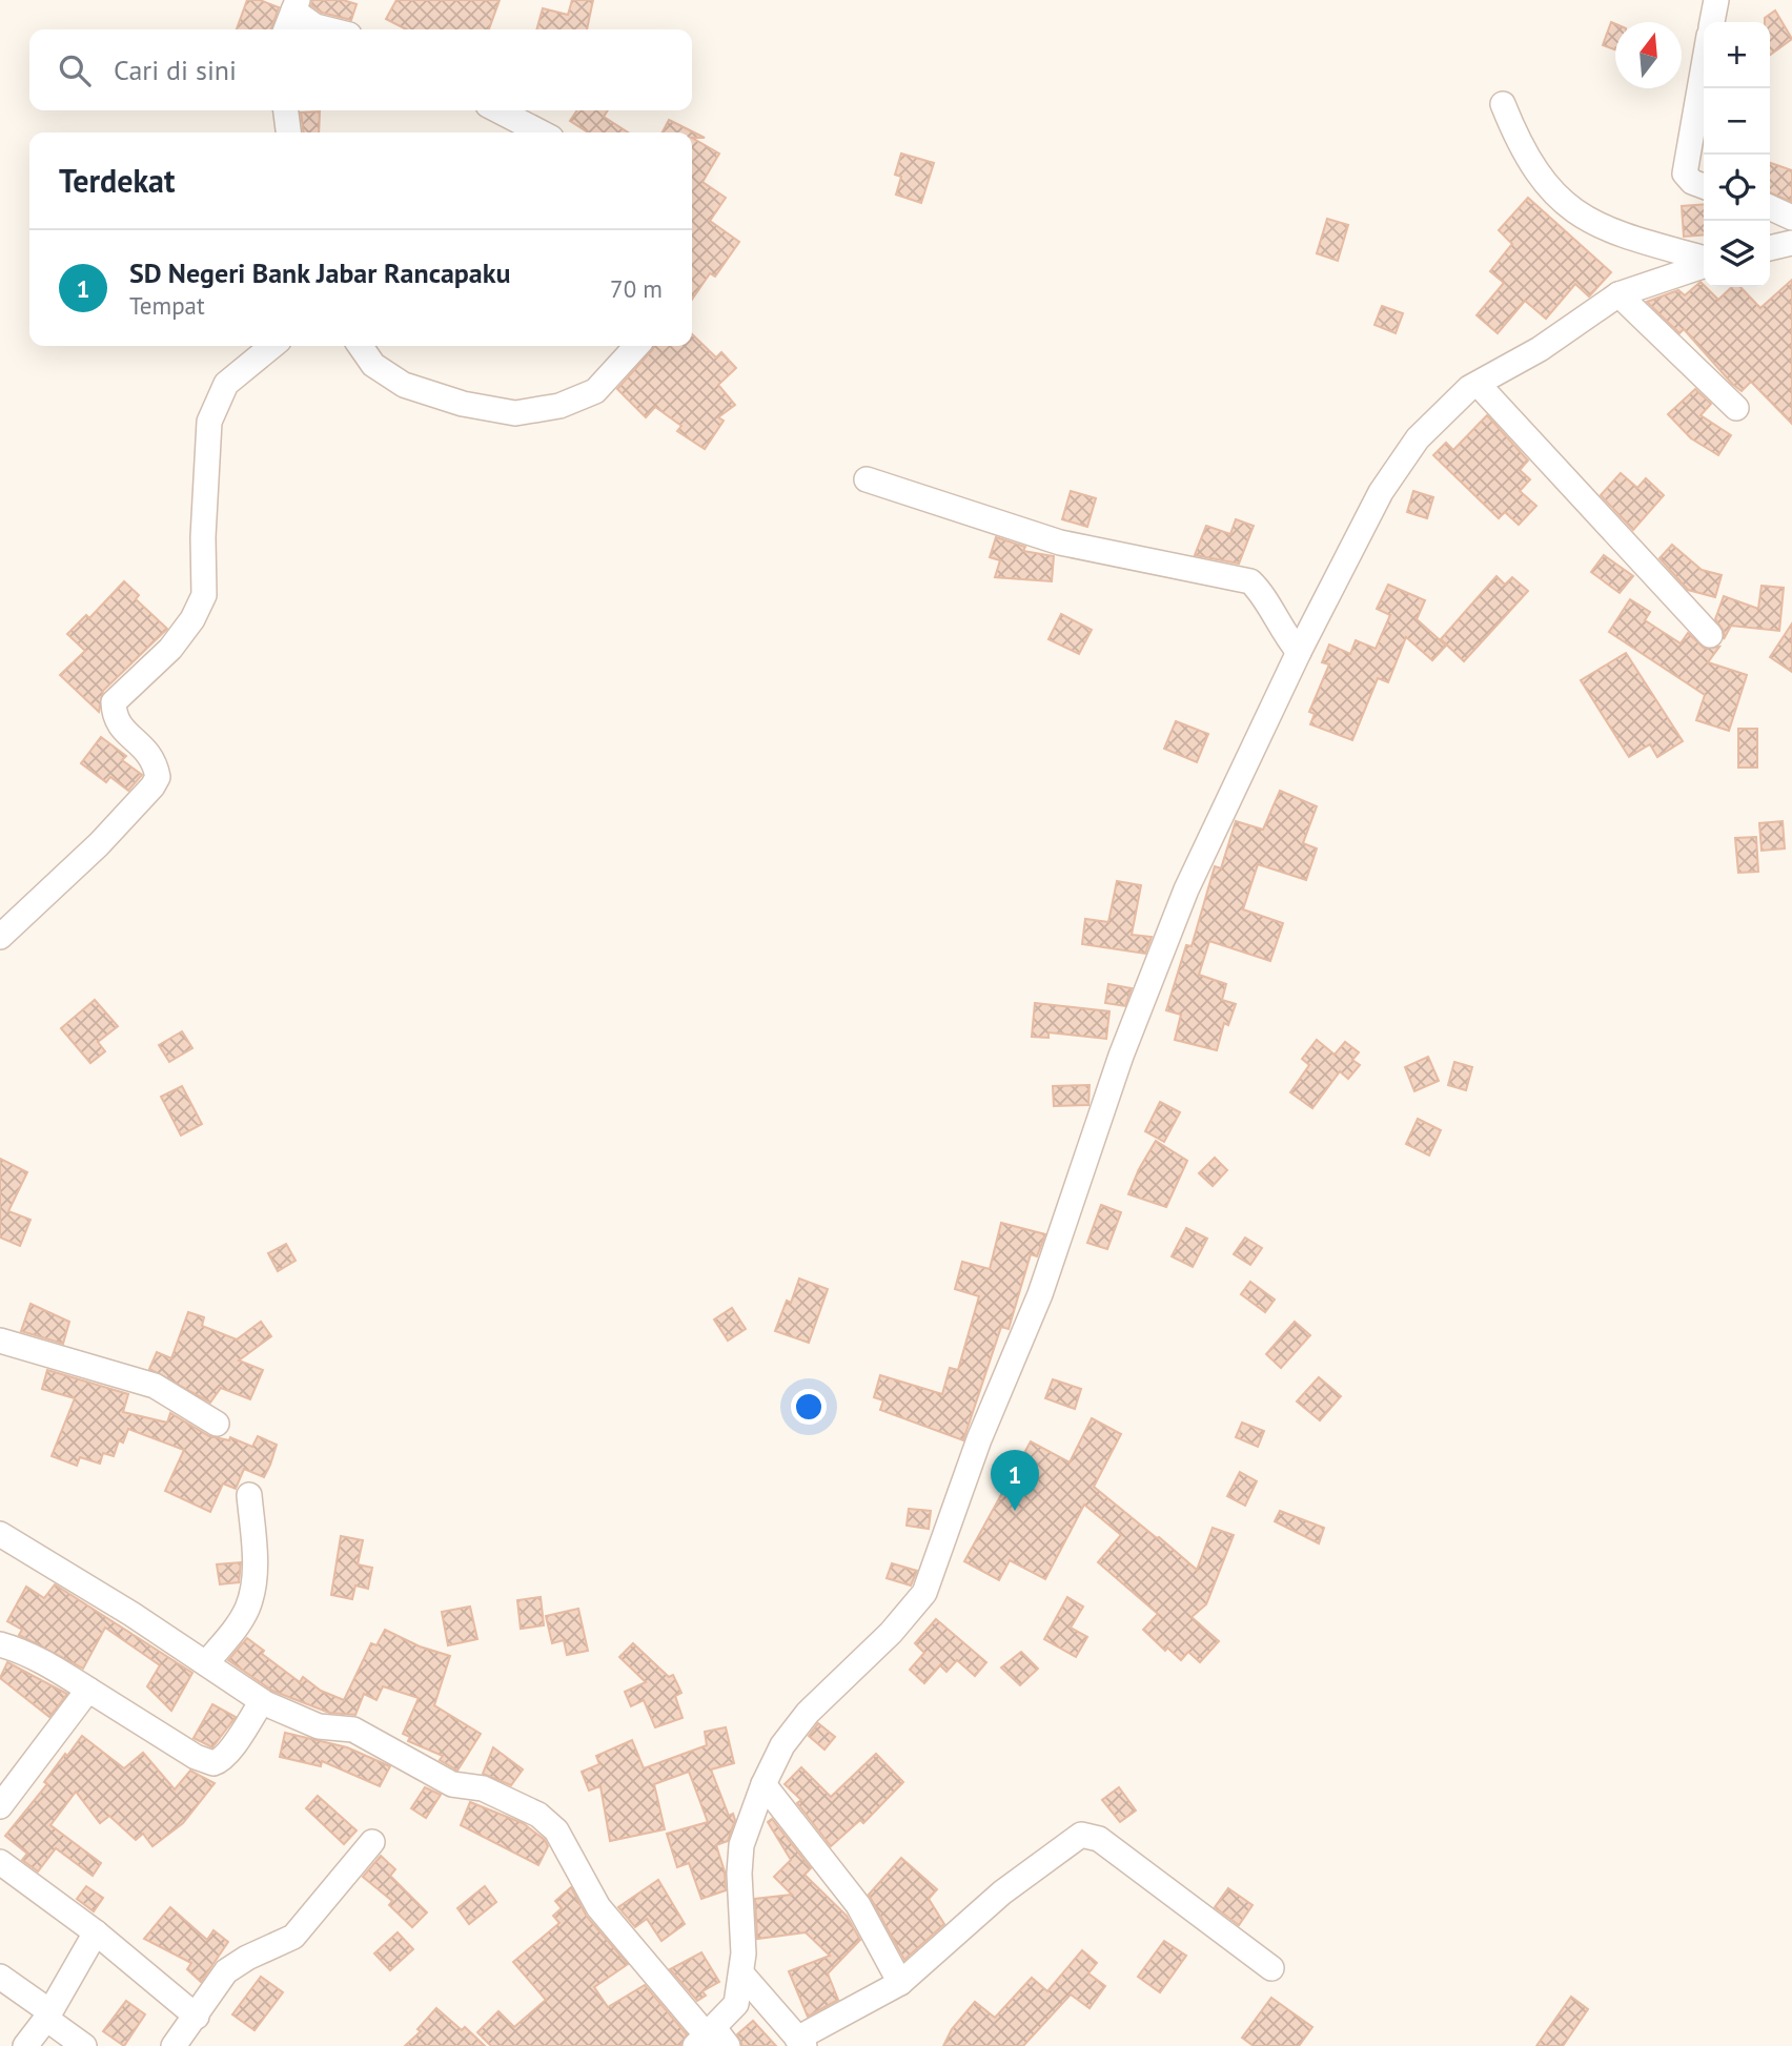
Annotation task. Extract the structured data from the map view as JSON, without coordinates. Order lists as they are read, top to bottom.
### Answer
{
  "north": "top",
  "page": {
    "map_buttons": ["+", "−"],
    "search": "Cari di sini",
    "heading": "Terdekat",
    "list": [
      {
        "mark": "1",
        "name": "SD Negeri Bank Jabar Rancapaku",
        "note": "Tempat",
        "value": "70 m"
      }
    ],
    "pins": "1"
  }
}
